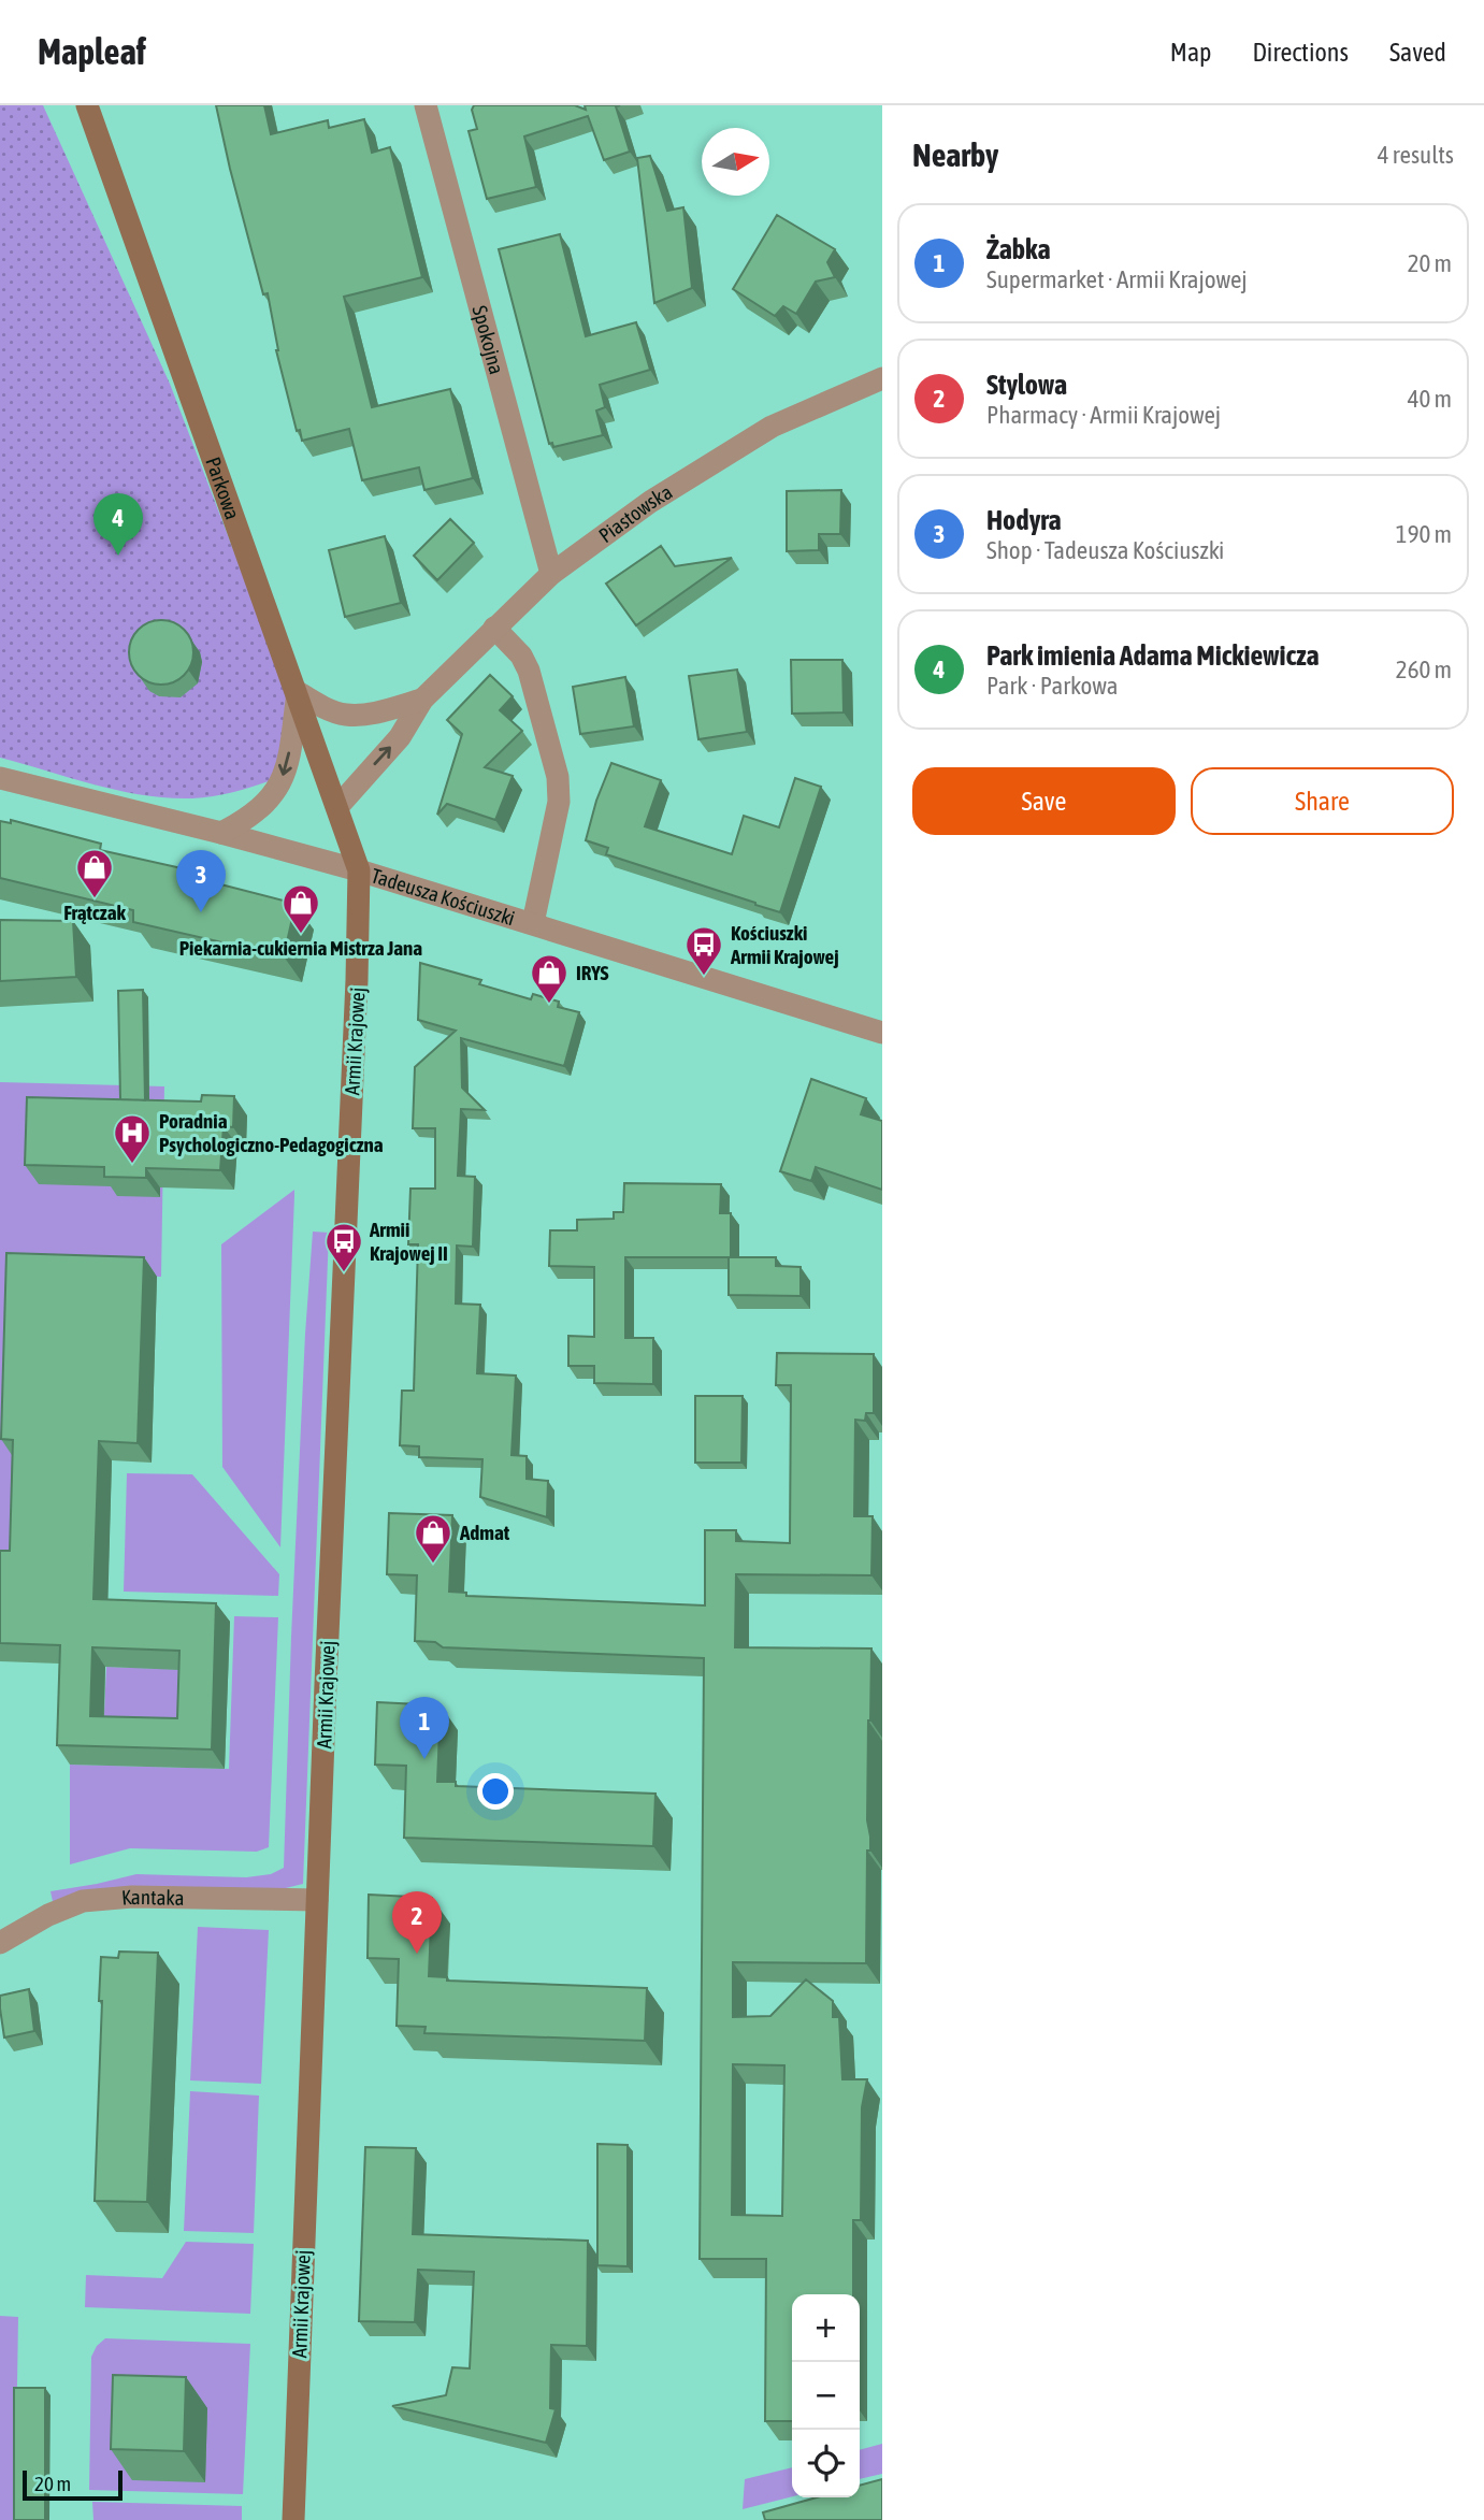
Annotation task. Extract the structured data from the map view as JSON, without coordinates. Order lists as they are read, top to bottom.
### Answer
{
  "streets": {
    "street": [
      "Spokojna",
      "Parkowa",
      "Piastowska",
      "Tadeusza Kościuszki",
      "Armii Krajowej",
      "Kantaka"
    ]
  },
  "crossings": [
    ["Spokojna", "Piastowska"],
    ["Parkowa", "Piastowska"],
    ["Parkowa", "Tadeusza Kościuszki"],
    ["Parkowa", "Armii Krajowej"],
    ["Tadeusza Kościuszki", "Armii Krajowej"],
    ["Armii Krajowej", "Kantaka"]
  ],
  "places": {
    "shop": [
      "Frątczak",
      "Piekarnia-cukiernia Mistrza Jana",
      "IRYS",
      "Admat"
    ],
    "bus stop": ["Kościuszki Armii Krajowej", "Armii Krajowej II"],
    "hospital": ["Poradnia Psychologiczno-Pedagogiczna"]
  },
  "scale_bar": "20 m",
  "north": "right",
  "page": {
    "header": "Mapleaf",
    "nav": ["Map", "Directions", "Saved"],
    "heading": ["Nearby", "4 results"],
    "list": [
      {
        "mark": "1",
        "name": "Żabka",
        "note": "Supermarket · Armii Krajowej",
        "value": "20 m"
      },
      {
        "mark": "2",
        "name": "Stylowa",
        "note": "Pharmacy · Armii Krajowej",
        "value": "40 m"
      },
      {
        "mark": "3",
        "name": "Hodyra",
        "note": "Shop · Tadeusza Kościuszki",
        "value": "190 m"
      },
      {
        "mark": "4",
        "name": "Park imienia Adama Mickiewicza",
        "note": "Park · Parkowa",
        "value": "260 m"
      }
    ],
    "pins": [
      "4",
      "3",
      "1",
      "2"
    ],
    "buttons": ["Save", "Share"],
    "map_buttons": ["+", "−"],
    "scale": "20 m"
  }
}
